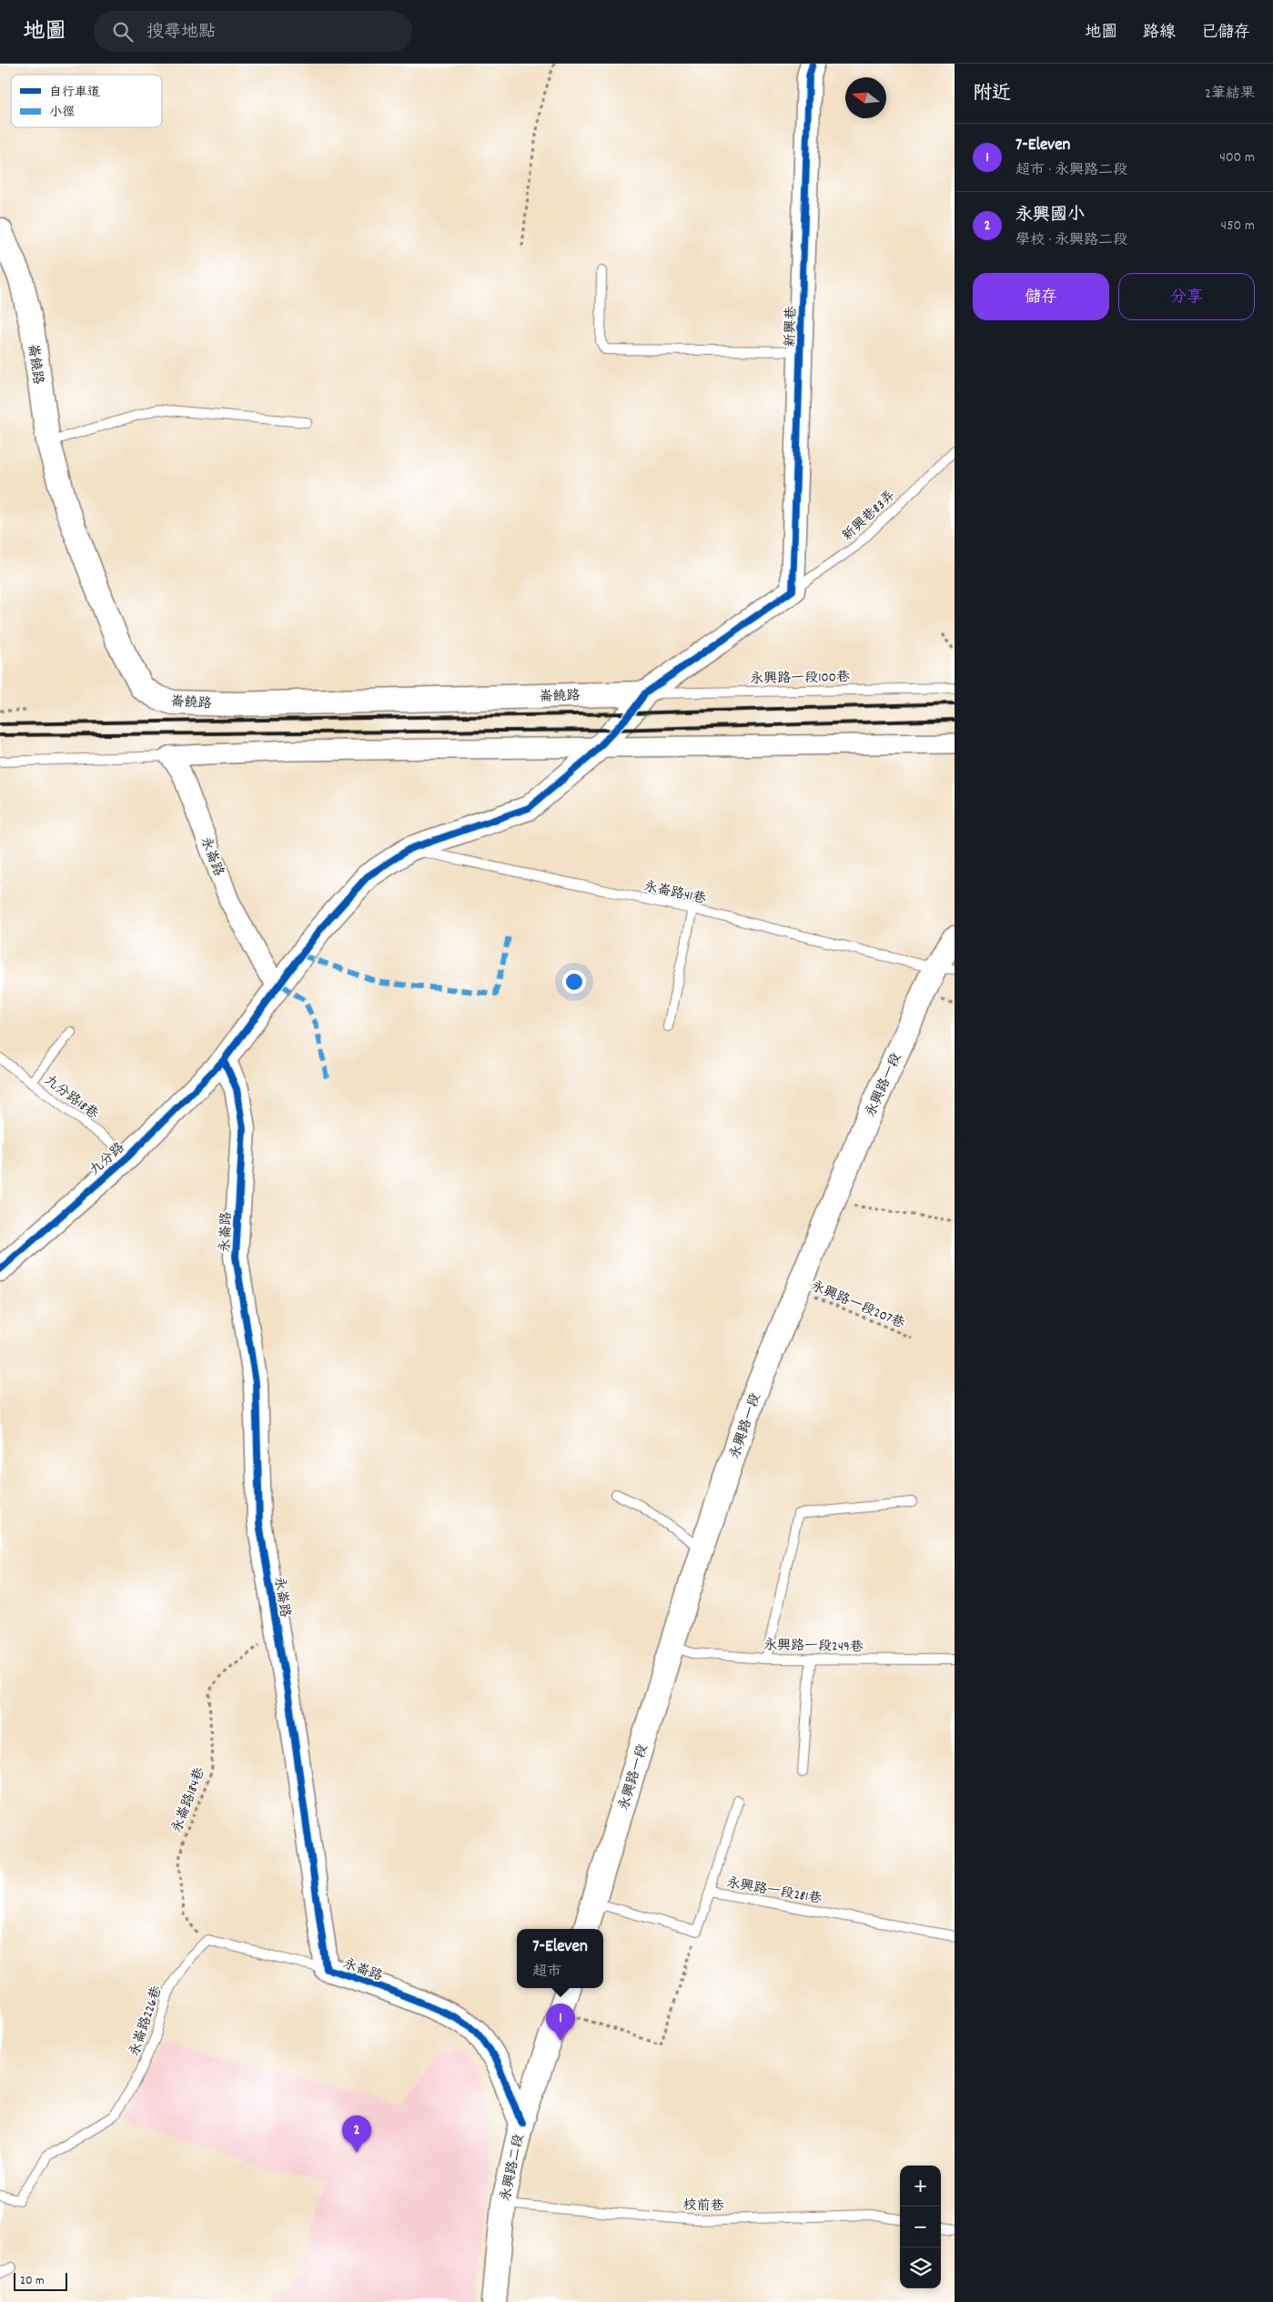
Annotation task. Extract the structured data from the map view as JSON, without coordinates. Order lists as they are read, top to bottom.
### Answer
{
  "streets": {
    "street": [
      "新興巷",
      "崙饒路",
      "永崙路",
      "永興路一段",
      "九分路",
      "永興路二段"
    ],
    "lane": [
      "新興巷83弄",
      "永興路一段100巷",
      "永崙路41巷",
      "九分路18巷",
      "永興路一段249巷",
      "永興路一段281巷",
      "永崙路226巷",
      "校前巷"
    ],
    "path": ["永興路一段207巷", "永崙路184巷"]
  },
  "crossings": [
    ["新興巷", "新興巷83弄"],
    ["崙饒路", "永興路一段100巷"],
    ["永崙路", "九分路"],
    ["永崙路", "永崙路184巷"],
    ["永崙路", "永興路二段"],
    ["永崙路41巷", "永興路一段"],
    ["永興路一段", "永興路一段207巷"],
    ["永興路一段", "永興路一段249巷"],
    ["九分路18巷", "九分路"],
    ["永崙路184巷", "永崙路226巷"],
    ["永興路二段", "校前巷"]
  ],
  "legend": ["自行車道", "小徑"],
  "scale_bar": "20 m",
  "north": "left",
  "page": {
    "header": "地圖",
    "search": "搜尋地點",
    "nav": ["地圖", "路線", "已儲存"],
    "heading": ["附近", "2筆結果"],
    "list": [
      {
        "mark": "1",
        "name": "7-Eleven",
        "note": "超市 · 永興路二段",
        "value": "400 m"
      },
      {
        "mark": "2",
        "name": "永興國小",
        "note": "學校 · 永興路二段",
        "value": "450 m"
      }
    ],
    "buttons": ["儲存", "分享"],
    "popup": ["7-Eleven", "超市"],
    "pins": ["1", "2"],
    "map_buttons": ["+", "−"],
    "scale": "20 m"
  }
}
